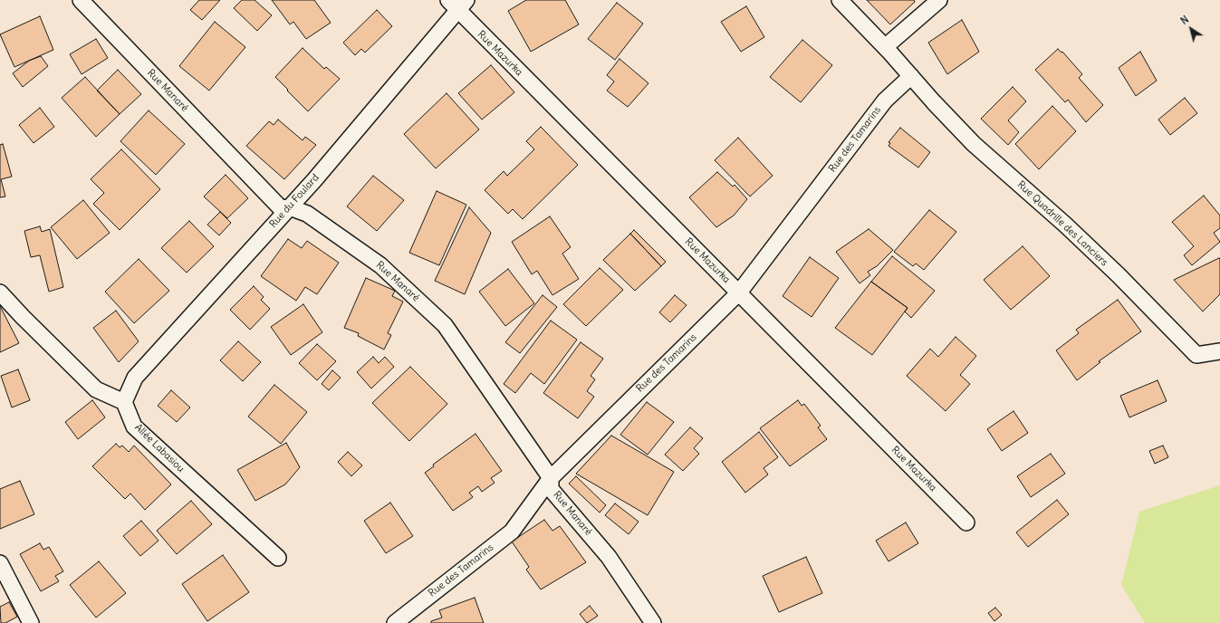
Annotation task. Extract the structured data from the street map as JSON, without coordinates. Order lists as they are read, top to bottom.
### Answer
{
  "streets": {
    "street": [
      "Rue Mazurka",
      "Rue Manaré",
      "Rue des Tamarins",
      "Rue du Foulard",
      "Rue Quadrille des Lanciers",
      "Allée Labasiou"
    ]
  },
  "crossings": [
    ["Rue Mazurka", "Rue des Tamarins"],
    ["Rue Mazurka", "Rue du Foulard"],
    ["Rue Manaré", "Rue des Tamarins"],
    ["Rue Manaré", "Rue du Foulard"],
    ["Rue des Tamarins", "Rue Quadrille des Lanciers"],
    ["Rue du Foulard", "Allée Labasiou"]
  ],
  "north": "top left"
}
